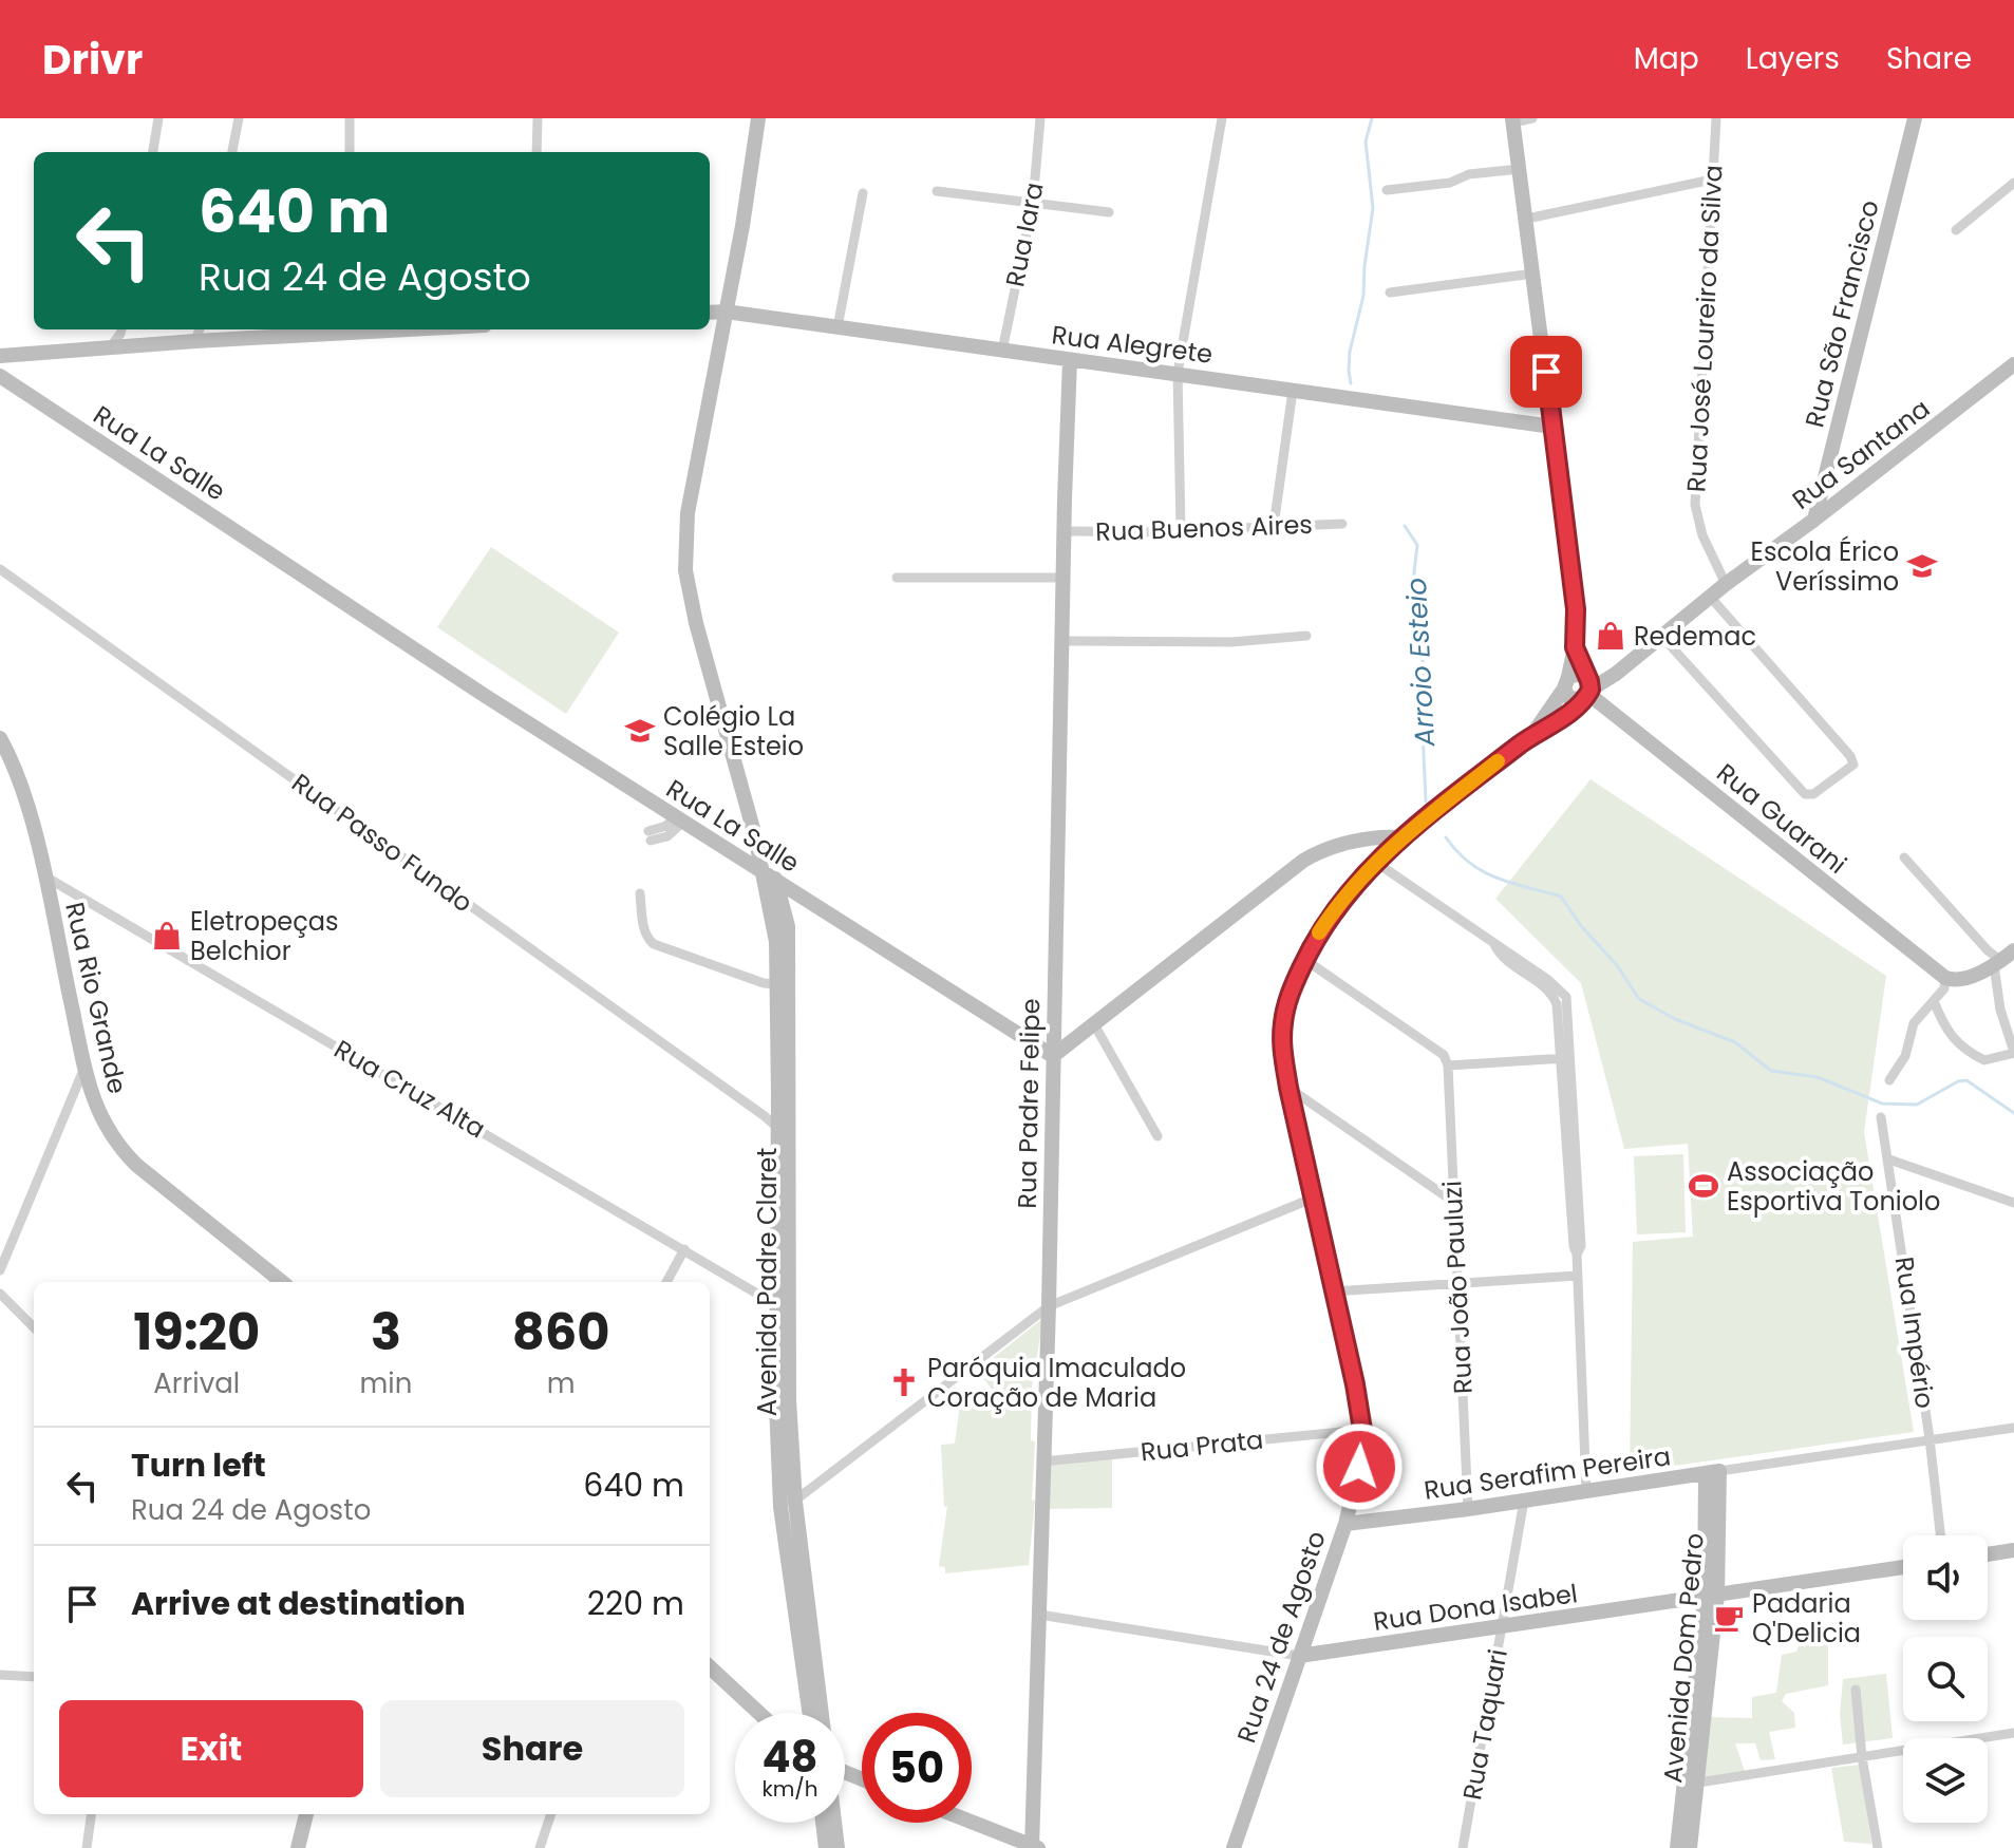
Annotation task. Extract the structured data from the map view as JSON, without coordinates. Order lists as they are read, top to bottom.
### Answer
{
  "streets": {
    "street": [
      "Rua Iara",
      "Rua São Francisco",
      "Rua José Loureiro da Silva",
      "Rua Alegrete",
      "Rua La Salle",
      "Rua Santana",
      "Rua Buenos Aires",
      "Rua Guarani",
      "Rua Passo Fundo",
      "Rua Rio Grande",
      "Rua Cruz Alta",
      "Rua Padre Felipe",
      "Avenida Padre Claret",
      "Rua João Pauluzi",
      "Rua Império",
      "Rua Prata",
      "Rua Serafim Pereira",
      "Rua Dona Isabel",
      "Rua 24 de Agosto",
      "Avenida Dom Pedro",
      "Rua Taquari"
    ]
  },
  "crossings": [
    ["Rua Iara", "Rua Alegrete"],
    ["Rua São Francisco", "Rua Santana"],
    ["Rua José Loureiro da Silva", "Rua Santana"],
    ["Rua Alegrete", "Rua Padre Felipe"],
    ["Rua Alegrete", "Avenida Padre Claret"],
    ["Rua Alegrete", "Rua 24 de Agosto"],
    ["Rua La Salle", "Rua Padre Felipe"],
    ["Rua La Salle", "Avenida Padre Claret"],
    ["Rua Santana", "Rua Guarani"],
    ["Rua Santana", "Rua 24 de Agosto"],
    ["Rua Buenos Aires", "Rua Padre Felipe"],
    ["Rua Guarani", "Rua 24 de Agosto"],
    ["Rua Passo Fundo", "Avenida Padre Claret"],
    ["Rua Rio Grande", "Rua Cruz Alta"],
    ["Rua Cruz Alta", "Avenida Padre Claret"],
    ["Rua Padre Felipe", "Rua Prata"],
    ["Rua Padre Felipe", "Rua Dona Isabel"],
    ["Rua João Pauluzi", "Rua Serafim Pereira"],
    ["Rua Prata", "Rua 24 de Agosto"],
    ["Rua Serafim Pereira", "Rua 24 de Agosto"],
    ["Rua Serafim Pereira", "Avenida Dom Pedro"],
    ["Rua Serafim Pereira", "Rua Taquari"],
    ["Rua Dona Isabel", "Rua 24 de Agosto"],
    ["Rua Dona Isabel", "Avenida Dom Pedro"],
    ["Rua Dona Isabel", "Rua Taquari"]
  ],
  "water": ["Arroio Esteio"],
  "places": {
    "school or university": ["Escola Érico Veríssimo", "Colégio La Salle Esteio"],
    "shop": ["Redemac", "Eletropeças Belchior"],
    "sports": ["Associação Esportiva Toniolo"],
    "church": ["Paróquia Imaculado Coração de Maria"],
    "cafe": ["Padaria Q'Delicia"]
  },
  "page": {
    "header": "Drivr",
    "nav": ["Map", "Layers", "Share"],
    "turn": ["640 m", "Rua 24 de Agosto"],
    "eta": [
      "19:20",
      "Arrival",
      "3",
      "min",
      "860",
      "m"
    ],
    "list": [
      {
        "name": "Turn left",
        "note": "Rua 24 de Agosto",
        "value": "640 m"
      },
      {
        "name": "Arrive at destination",
        "value": "220 m"
      }
    ],
    "buttons": ["Exit", "Share"],
    "speed": "48 km/h",
    "limit": "50"
  }
}
